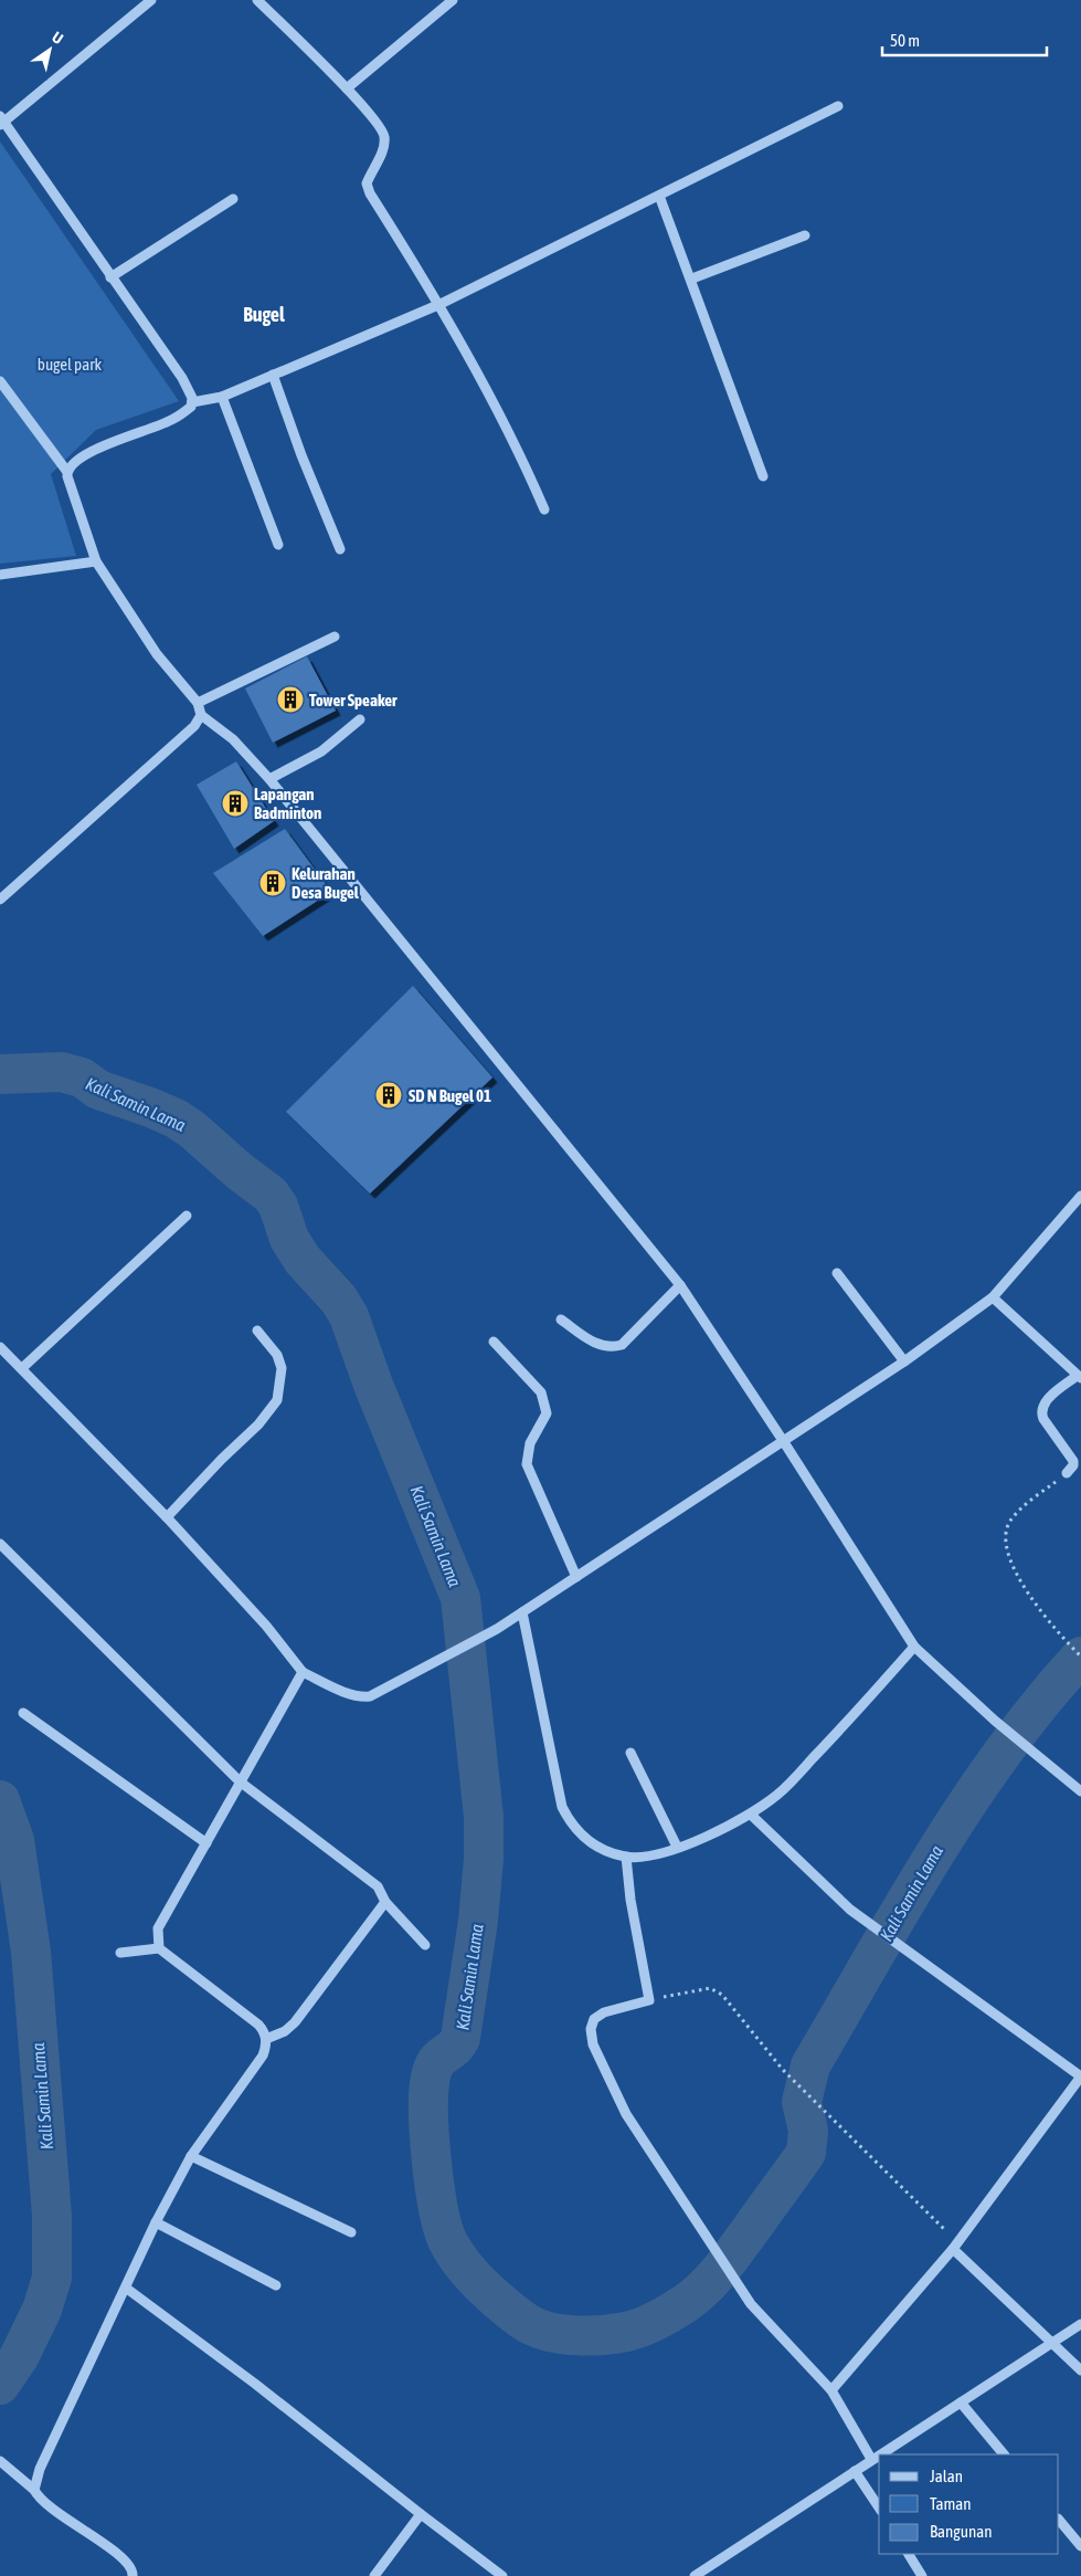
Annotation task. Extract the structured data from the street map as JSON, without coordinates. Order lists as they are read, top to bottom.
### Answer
{
  "districts": ["Bugel"],
  "water": ["Kali Samin Lama"],
  "parks": ["bugel park"],
  "places": {
    "building": [
      "Tower Speaker",
      "Lapangan Badminton",
      "Kelurahan Desa Bugel",
      "SD N Bugel 01"
    ]
  },
  "legend": ["Jalan", "Taman", "Bangunan"],
  "scale_bar": "50 m",
  "north": "top right"
}
